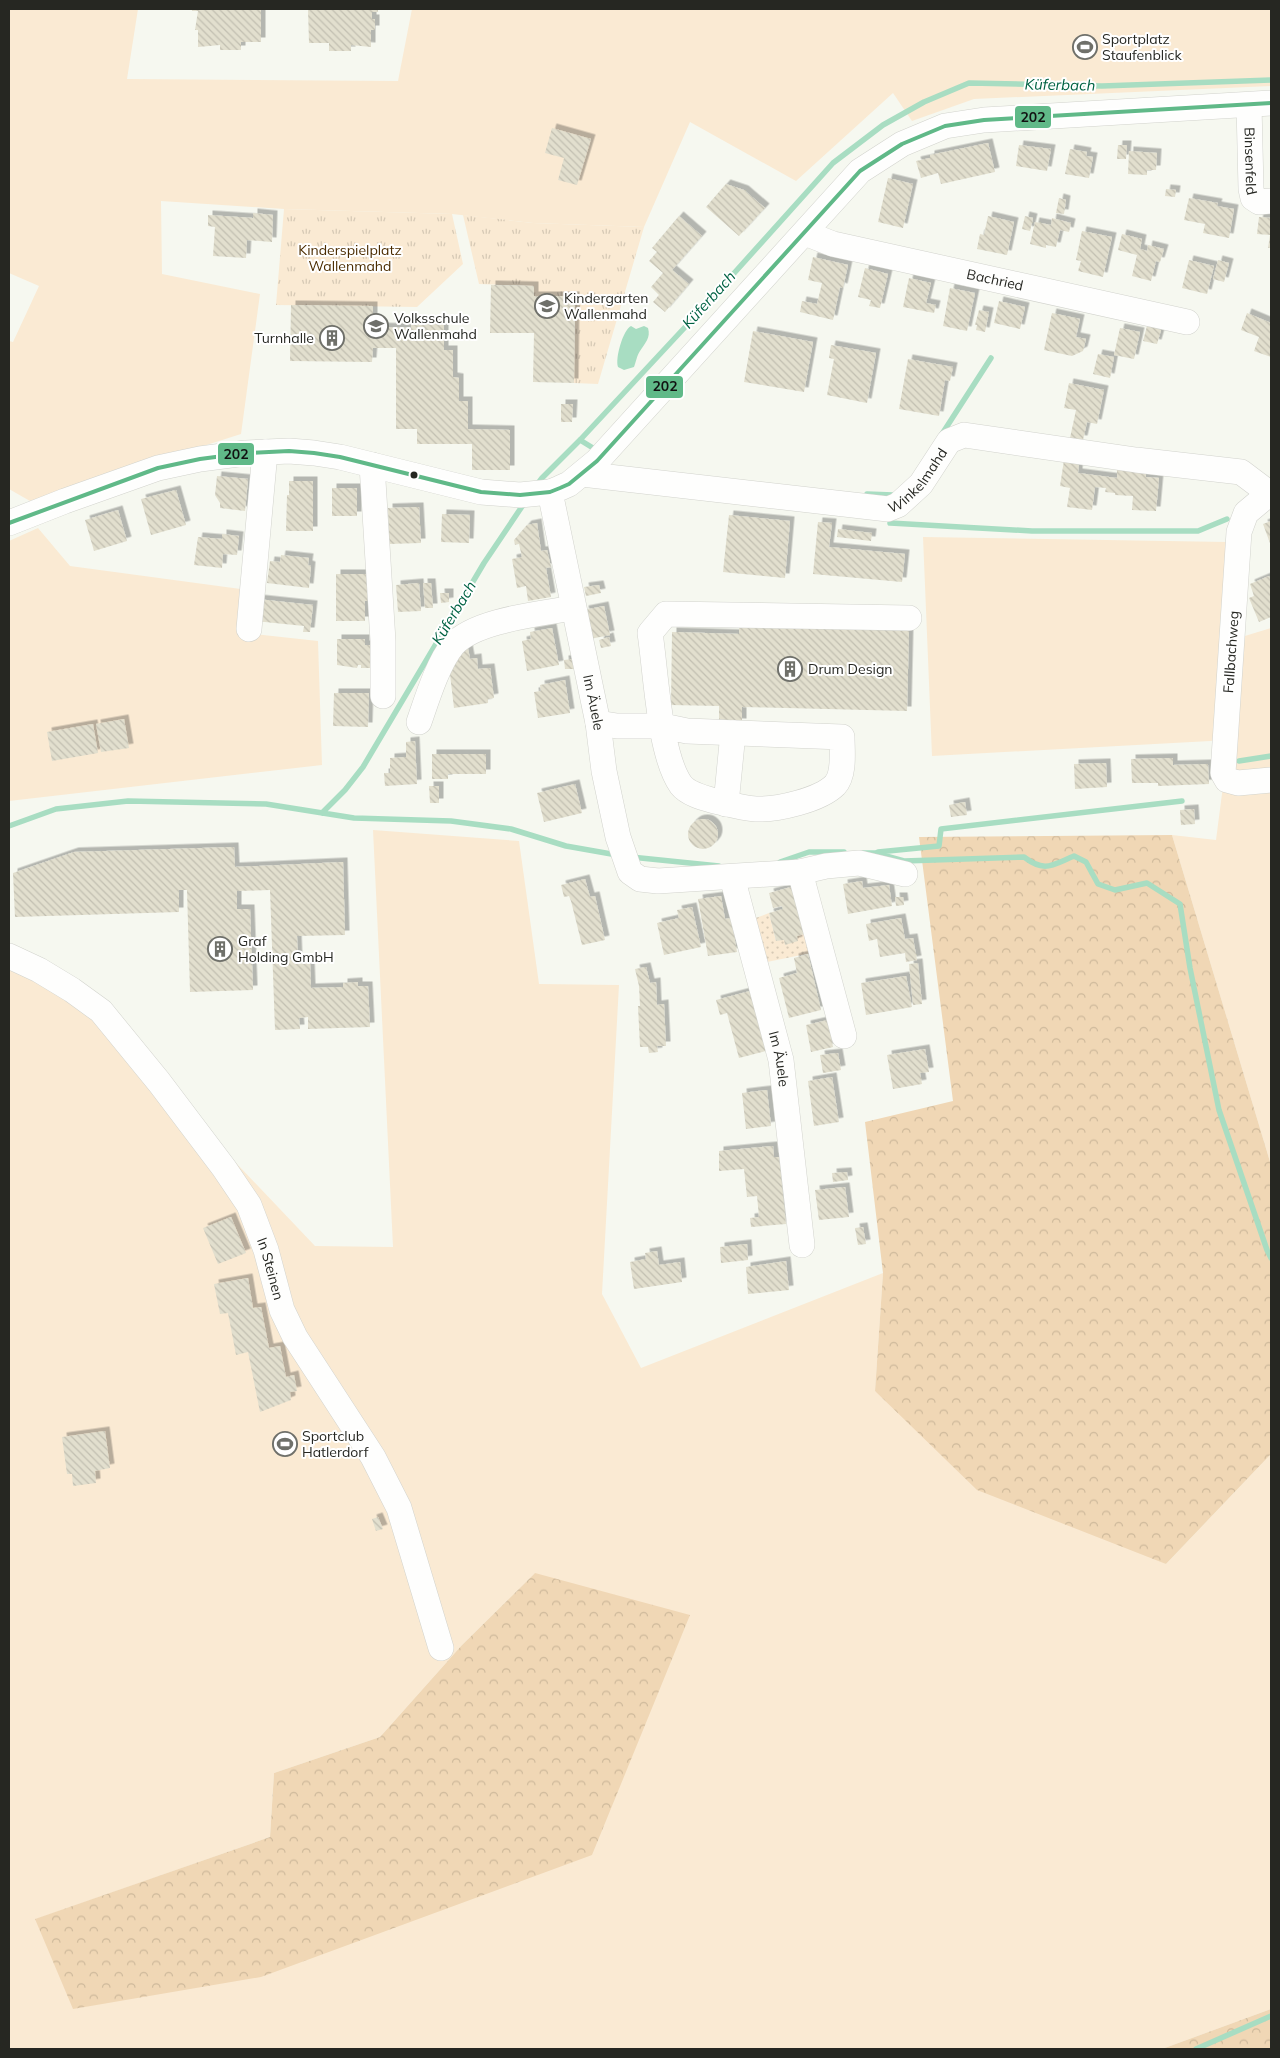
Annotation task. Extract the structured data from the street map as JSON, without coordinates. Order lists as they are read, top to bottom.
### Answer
{
  "streets": {
    "street": [
      "Binsenfeld",
      "Bachried",
      "Winkelmahd",
      "Fallbachweg",
      "Im Äuele",
      "In Steinen"
    ]
  },
  "crossings": [
    ["Winkelmahd", "Fallbachweg"]
  ],
  "water": ["Küferbach"],
  "parks": ["Kinderspielplatz Wallenmahd"],
  "places": {
    "sports": ["Sportplatz Staufenblick", "Sportclub Hatlerdorf"],
    "school or university": ["Kindergarten Wallenmahd", "Volksschule Wallenmahd"],
    "building": ["Turnhalle", "Drum Design", "Graf Holding GmbH"]
  },
  "lines": ["transit line 202"]
}
